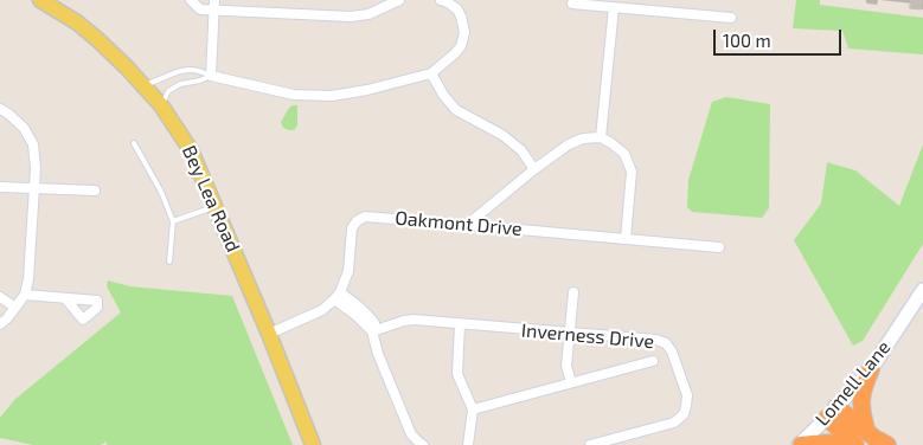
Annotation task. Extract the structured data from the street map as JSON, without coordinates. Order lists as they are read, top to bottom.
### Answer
{
  "streets": {
    "main road": ["Bey Lea Road"],
    "street": ["Oakmont Drive", "Inverness Drive", "Lomell Lane"]
  },
  "scale_bar": "100 m"
}
